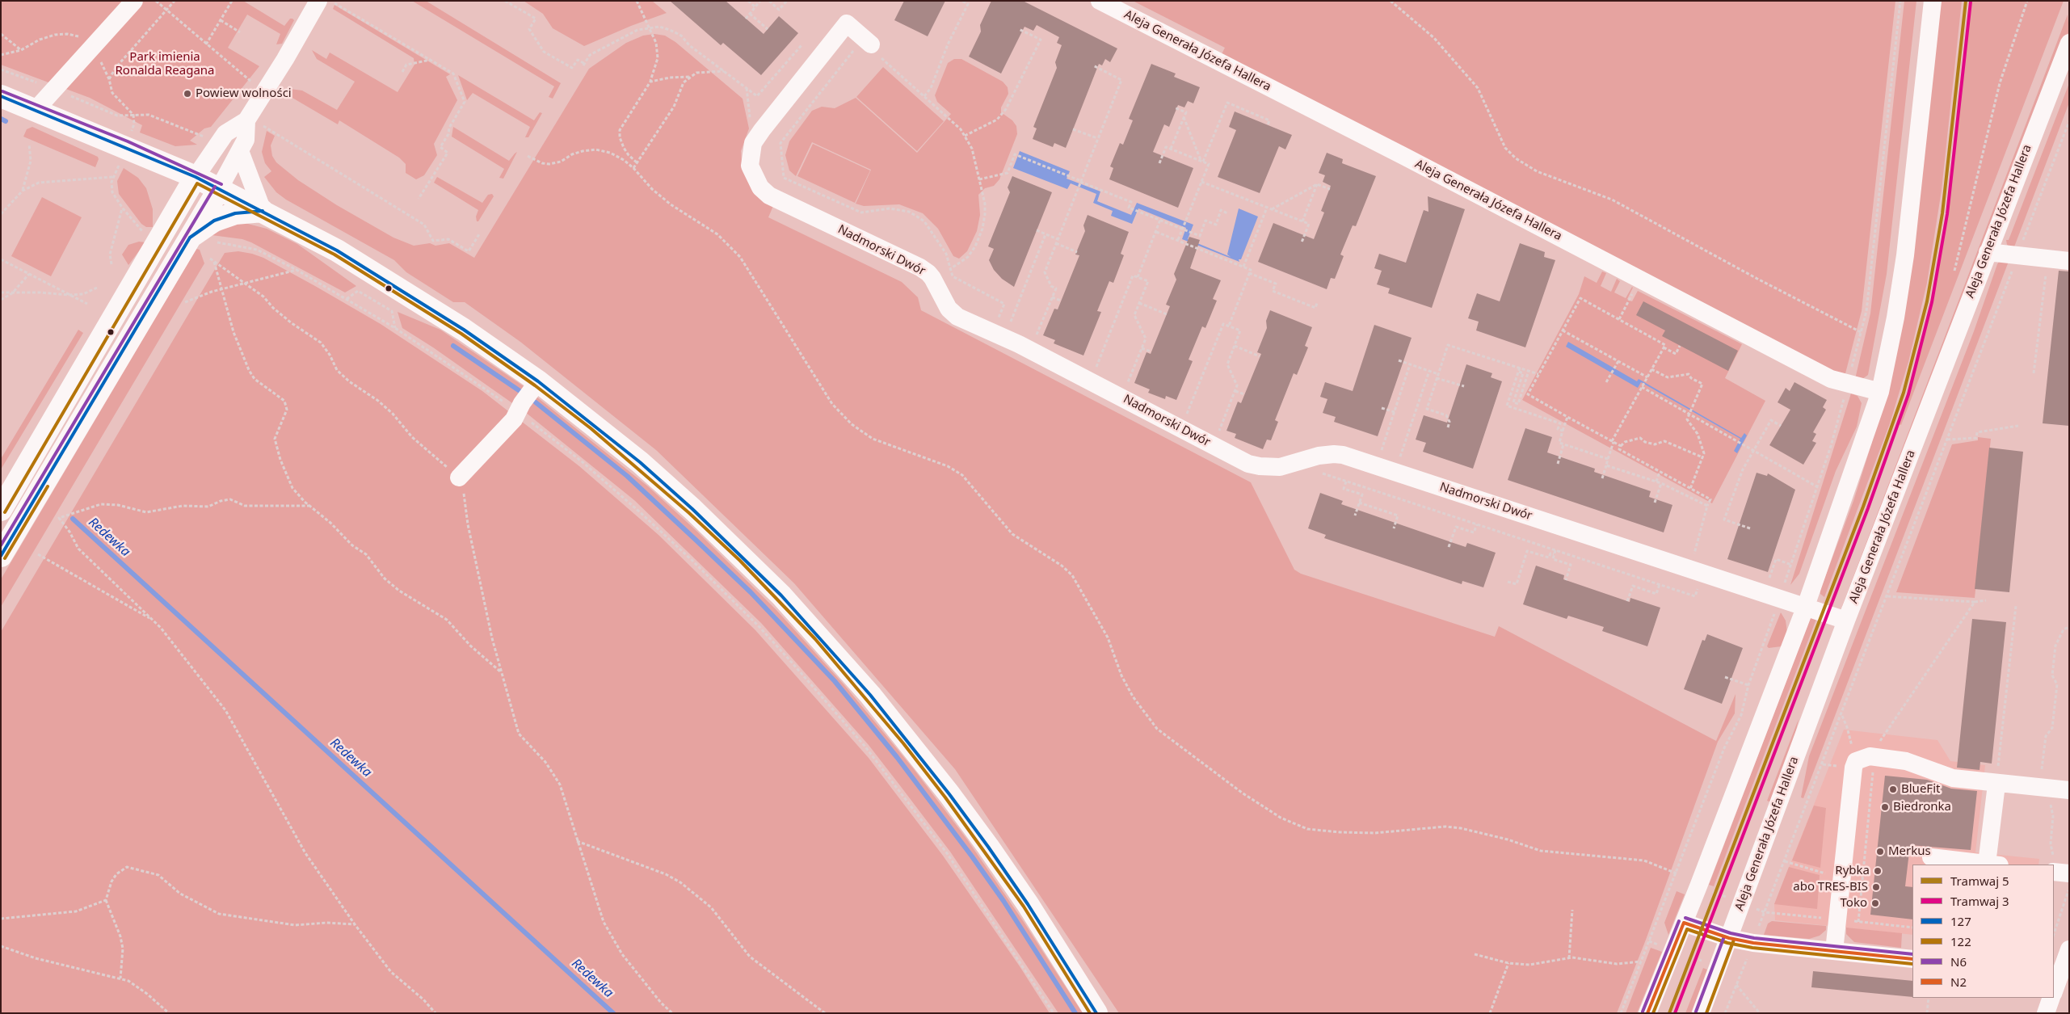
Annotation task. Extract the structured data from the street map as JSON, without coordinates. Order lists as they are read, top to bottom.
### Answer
{
  "streets": {
    "street": ["Aleja Generała Józefa Hallera", "Nadmorski Dwór"]
  },
  "crossings": [
    ["Aleja Generała Józefa Hallera", "Nadmorski Dwór"]
  ],
  "water": ["Redewka"],
  "parks": ["Park imienia Ronalda Reagana"],
  "places": [
    "Powiew wolności",
    "BlueFit",
    "Biedronka",
    "Merkus",
    "Rybka",
    "abo TRES-BIS",
    "Toko"
  ],
  "lines": [
    "tram line 5",
    "tram line 3",
    "transit line N6",
    "transit line 127",
    "transit line 122",
    "transit line N2"
  ],
  "legend": [
    "Tramwaj 5",
    "Tramwaj 3",
    "127",
    "122",
    "N6",
    "N2"
  ]
}
